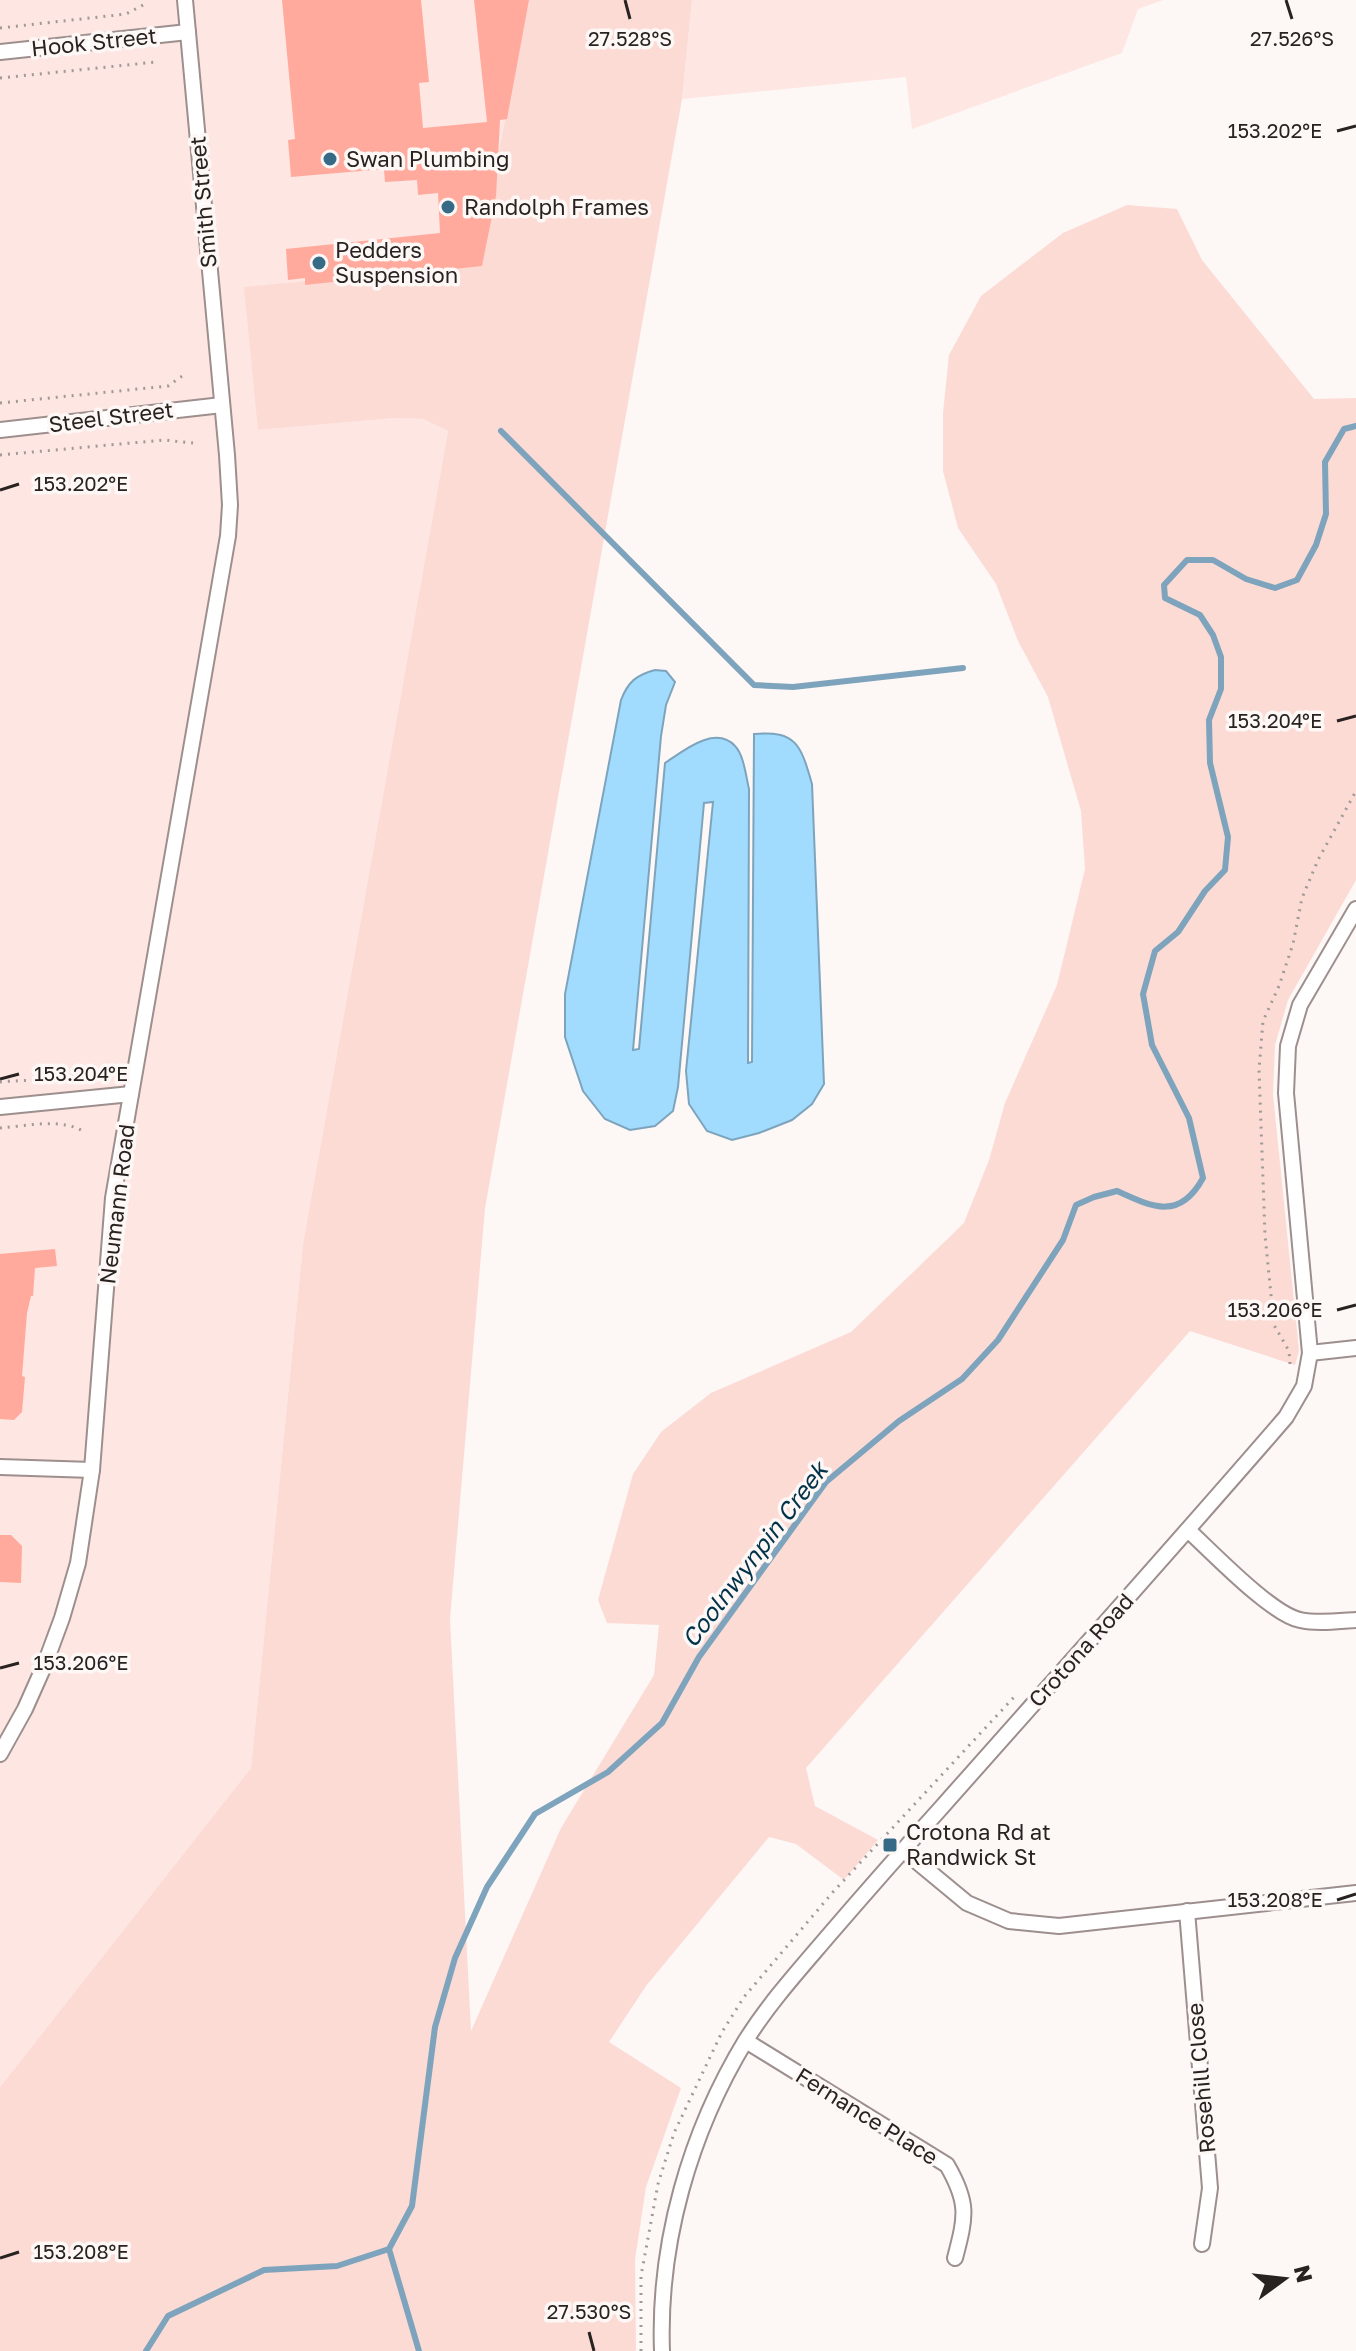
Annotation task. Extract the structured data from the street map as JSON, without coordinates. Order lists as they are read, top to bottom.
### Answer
{
  "streets": {
    "street": [
      "Hook Street",
      "Smith Street",
      "Steel Street",
      "Neumann Road",
      "Crotona Road",
      "Rosehill Close",
      "Fernance Place"
    ]
  },
  "crossings": [
    ["Hook Street", "Smith Street"],
    ["Smith Street", "Steel Street"],
    ["Smith Street", "Neumann Road"],
    ["Steel Street", "Neumann Road"],
    ["Crotona Road", "Fernance Place"]
  ],
  "water": ["Coolnwynpin Creek"],
  "places": {
    "other": ["Swan Plumbing", "Randolph Frames", "Pedders Suspension"],
    "transit": ["Crotona Rd at Randwick St"]
  },
  "north": "right",
  "coordinates": [
    "27.528°S",
    "27.526°S",
    "153.202°E",
    "153.204°E",
    "153.206°E",
    "153.208°E",
    "27.530°S"
  ]
}
